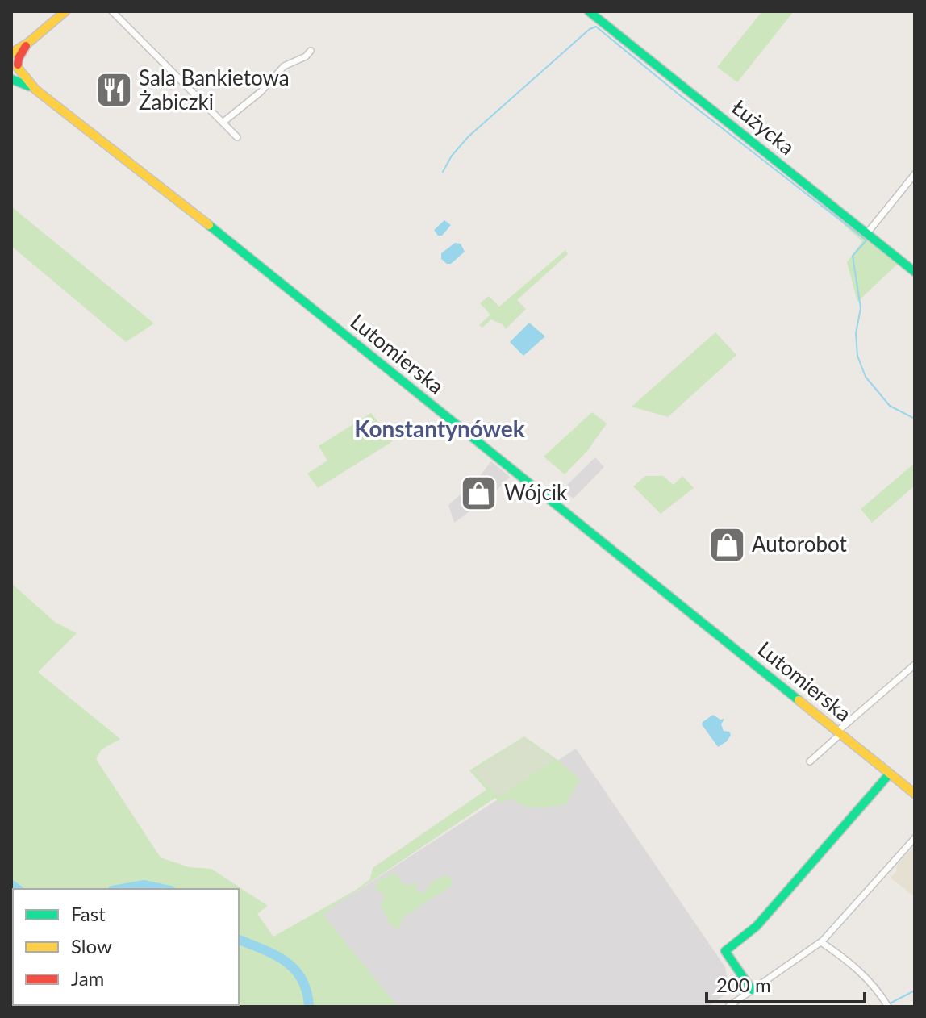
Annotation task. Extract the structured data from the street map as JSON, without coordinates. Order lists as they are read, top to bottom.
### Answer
{
  "streets": {
    "main road": ["Łużycka", "Lutomierska"]
  },
  "districts": ["Konstantynówek"],
  "places": {
    "restaurant": ["Sala Bankietowa Żabiczki"],
    "shop": ["Wójcik", "Autorobot"]
  },
  "legend": ["Fast", "Slow", "Jam"],
  "scale_bar": "200 m"
}
